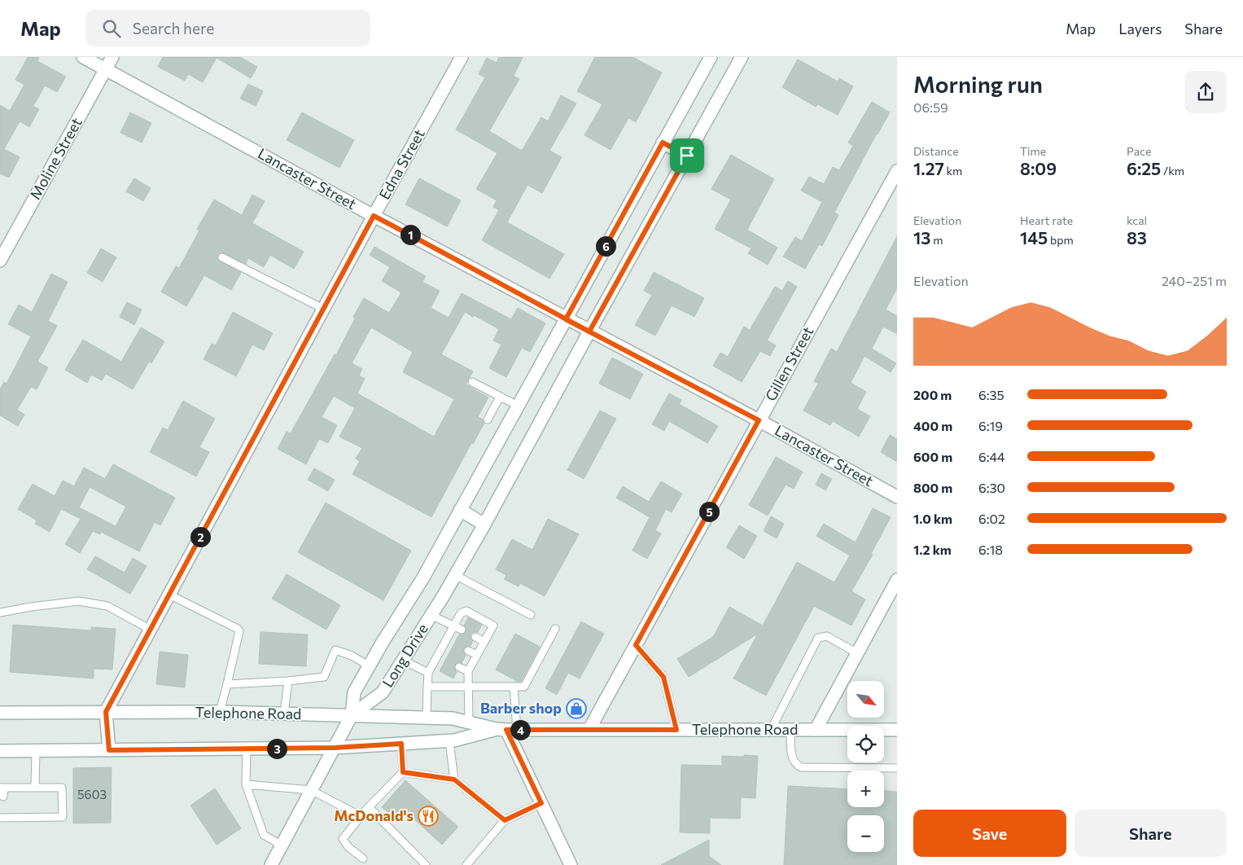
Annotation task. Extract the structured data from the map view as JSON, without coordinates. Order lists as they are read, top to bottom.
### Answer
{
  "streets": {
    "main road": [
      "Moline Street",
      "Edna Street",
      "Lancaster Street",
      "Gillen Street",
      "Long Drive",
      "Telephone Road"
    ]
  },
  "crossings": [
    ["Moline Street", "Lancaster Street"],
    ["Edna Street", "Lancaster Street"],
    ["Edna Street", "Telephone Road"],
    ["Lancaster Street", "Gillen Street"],
    ["Lancaster Street", "Long Drive"],
    ["Gillen Street", "Telephone Road"],
    ["Long Drive", "Telephone Road"]
  ],
  "places": {
    "shop": ["Barber shop"],
    "restaurant": ["McDonald's"]
  },
  "house_numbers": ["5603"],
  "north": "bottom right",
  "page": {
    "header": "Map",
    "search": "Search here",
    "nav": ["Map", "Layers", "Share"],
    "heading": ["Morning run", "06:59"],
    "stats": [
      ["Distance", "1.27 km"],
      ["Time", "8:09"],
      ["Pace", "6:25 /km"],
      ["Elevation", "13 m"],
      ["Heart rate", "145 bpm"],
      ["kcal", "83"]
    ],
    "pins": [
      "1",
      "6",
      "5",
      "2",
      "4",
      "3"
    ],
    "chart": ["Elevation", "240–251 m"],
    "list": [
      {
        "name": "200 m",
        "note": "6:35"
      },
      {
        "name": "400 m",
        "note": "6:19"
      },
      {
        "name": "600 m",
        "note": "6:44"
      },
      {
        "name": "800 m",
        "note": "6:30"
      },
      {
        "name": "1.0 km",
        "note": "6:02"
      },
      {
        "name": "1.2 km",
        "note": "6:18"
      }
    ],
    "map_buttons": ["+", "−"],
    "buttons": ["Save", "Share"]
  }
}
